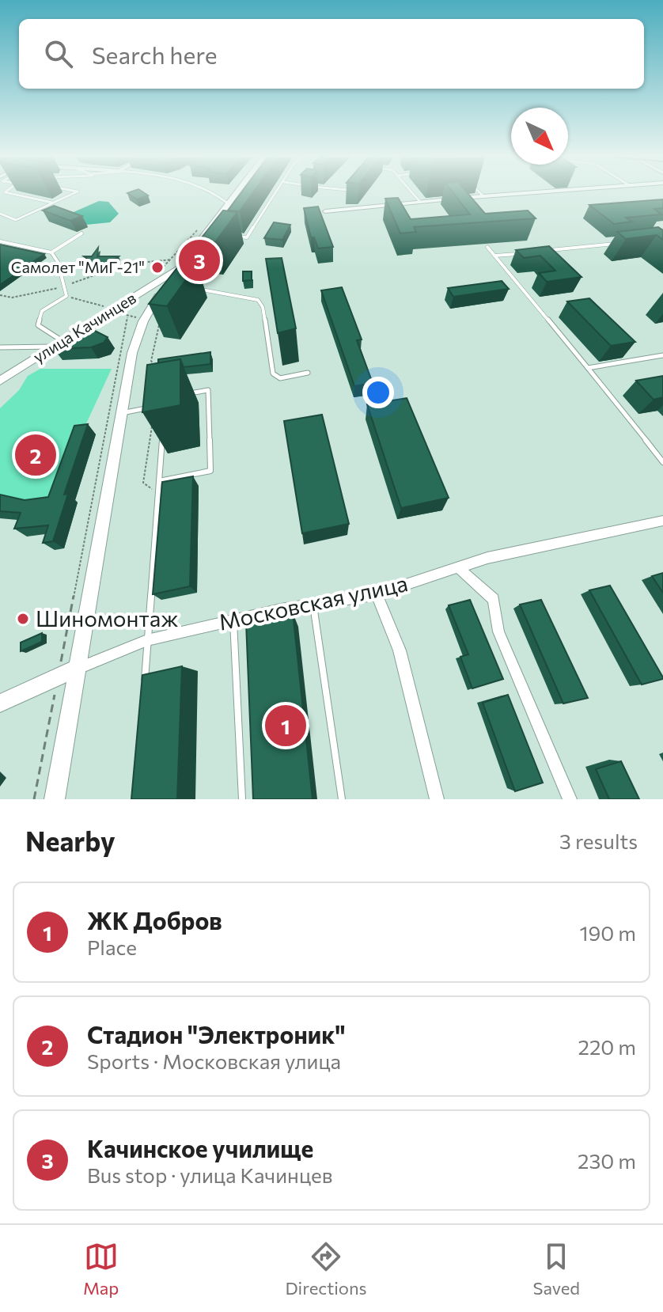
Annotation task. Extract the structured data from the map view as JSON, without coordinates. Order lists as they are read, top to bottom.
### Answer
{
  "streets": {
    "main road": ["улица Качинцев"],
    "street": ["Московская улица"]
  },
  "places": ["Самолет \"МиГ-21\"", "Шиномонтаж"],
  "north": "bottom right",
  "page": {
    "search": "Search here",
    "pins": ["3", "2", "1"],
    "heading": ["Nearby", "3 results"],
    "list": [
      {
        "mark": "1",
        "name": "ЖК Добров",
        "note": "Place",
        "value": "190 m"
      },
      {
        "mark": "2",
        "name": "Стадион \"Электроник\"",
        "note": "Sports · Московская улица",
        "value": "220 m"
      },
      {
        "mark": "3",
        "name": "Качинское училище",
        "note": "Bus stop · улица Качинцев",
        "value": "230 m"
      }
    ],
    "nav": ["Map", "Directions", "Saved"]
  }
}
